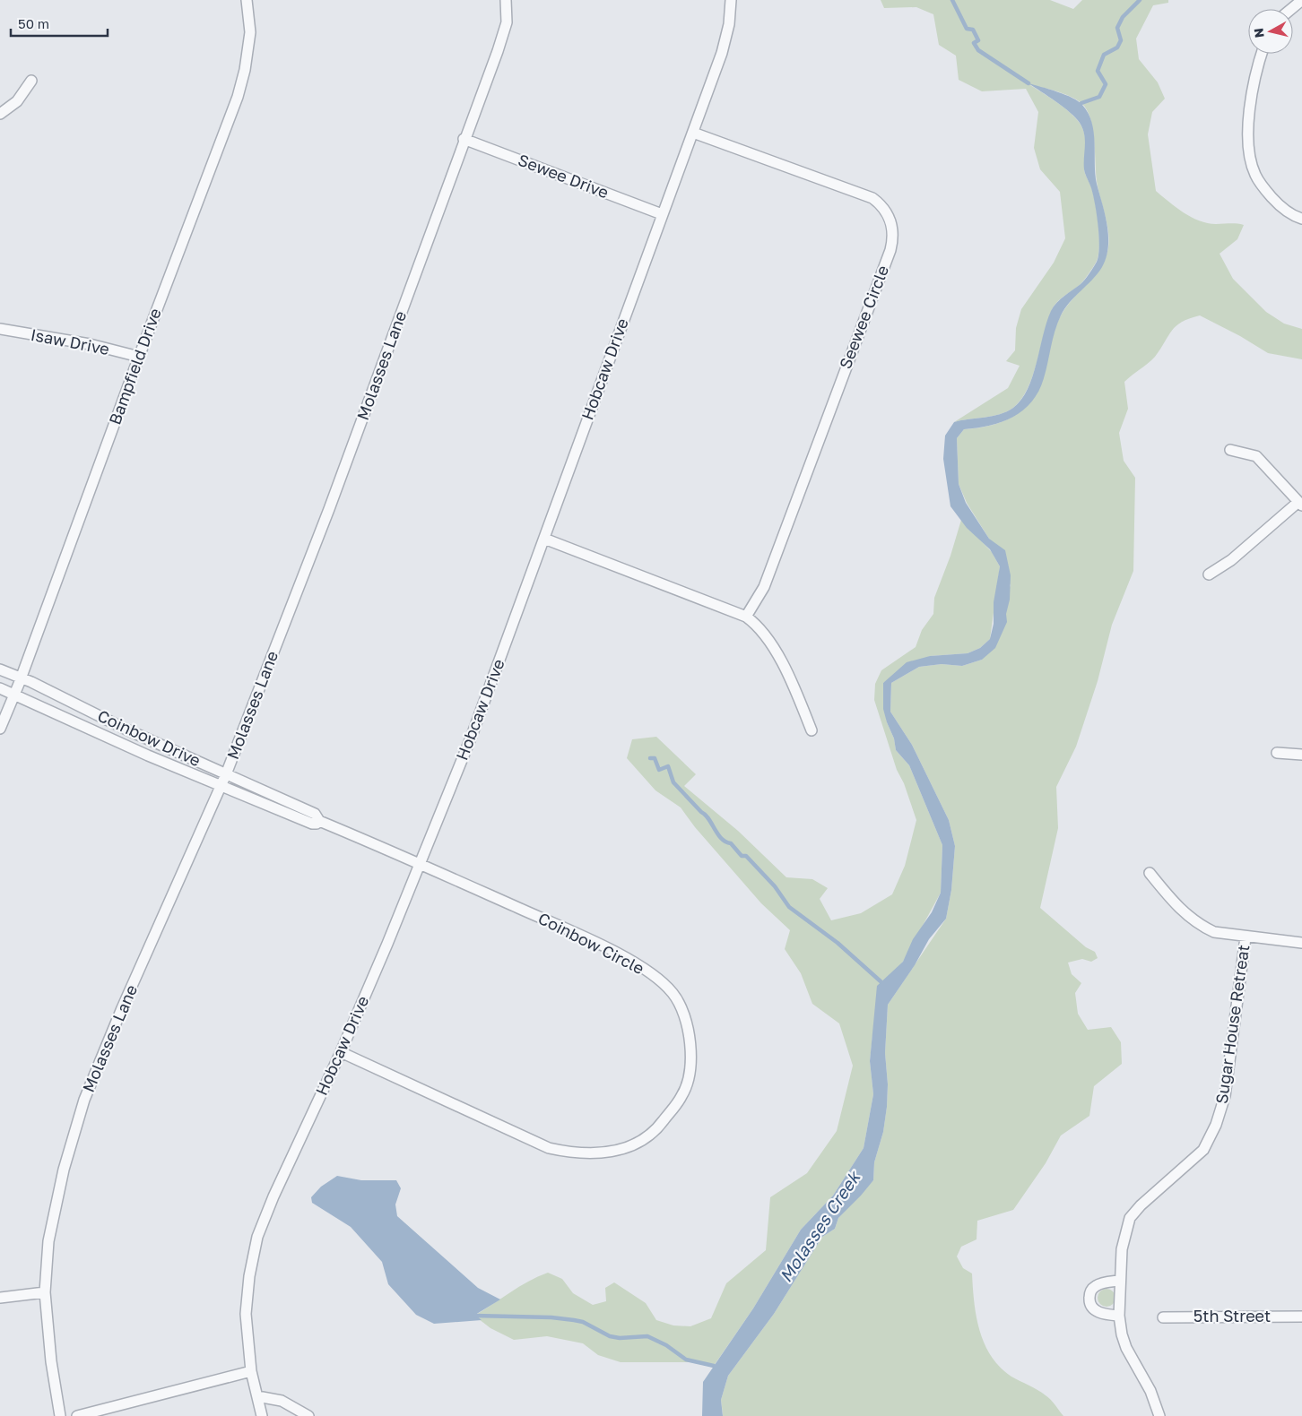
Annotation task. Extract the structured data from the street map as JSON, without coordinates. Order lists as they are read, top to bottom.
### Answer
{
  "streets": {
    "street": [
      "Sewee Drive",
      "Seewee Circle",
      "Isaw Drive",
      "Molasses Lane",
      "Bampfield Drive",
      "Hobcaw Drive",
      "Coinbow Drive",
      "Coinbow Circle",
      "Sugar House Retreat",
      "5th Street"
    ]
  },
  "crossings": [
    ["Sewee Drive", "Molasses Lane"],
    ["Sewee Drive", "Hobcaw Drive"],
    ["Seewee Circle", "Hobcaw Drive"],
    ["Isaw Drive", "Bampfield Drive"],
    ["Molasses Lane", "Coinbow Drive"],
    ["Bampfield Drive", "Coinbow Drive"],
    ["Hobcaw Drive", "Coinbow Drive"],
    ["Hobcaw Drive", "Coinbow Circle"],
    ["Coinbow Drive", "Coinbow Circle"]
  ],
  "water": ["Molasses Creek"],
  "scale_bar": "50 m",
  "north": "left"
}
